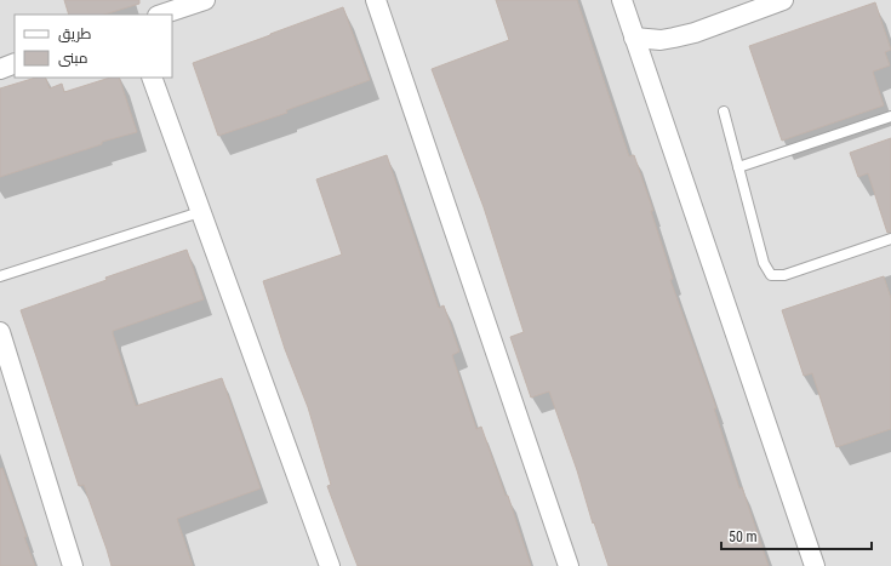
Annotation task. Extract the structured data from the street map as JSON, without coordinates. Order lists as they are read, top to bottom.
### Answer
{
  "legend": ["طريق", "مبنى"],
  "scale_bar": "50 m"
}
